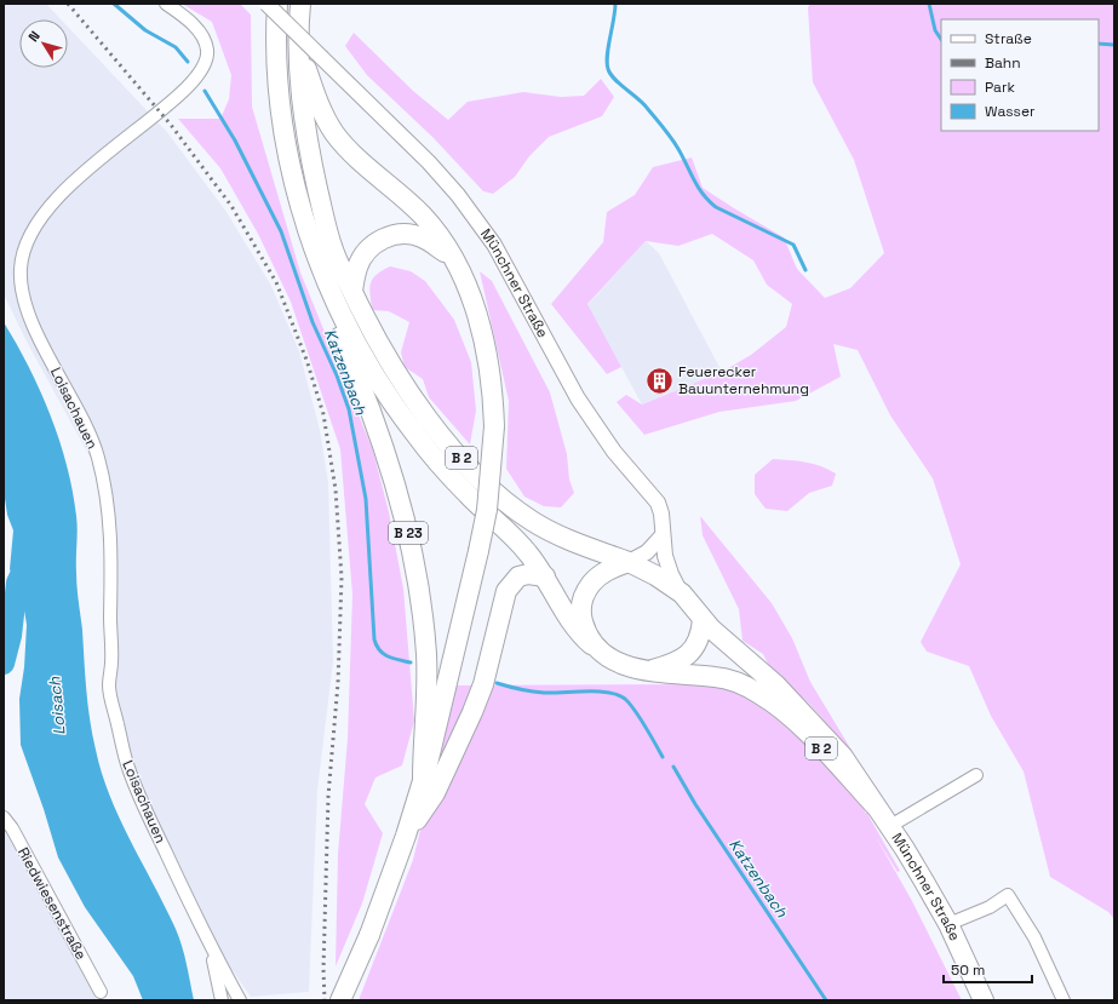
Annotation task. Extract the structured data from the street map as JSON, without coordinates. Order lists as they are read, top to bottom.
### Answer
{
  "streets": {
    "main road": ["Münchner Straße", "B 2", "B 23"],
    "street": ["Loisachauen", "Riedwiesenstraße"]
  },
  "crossings": [
    ["Münchner Straße", "B 2"],
    ["B 2", "B 23"]
  ],
  "water": ["Katzenbach", "Loisach"],
  "places": {
    "building": ["Feuerecker Bauunternehmung"]
  },
  "legend": [
    "Straße",
    "Bahn",
    "Park",
    "Wasser"
  ],
  "scale_bar": "50 m",
  "north": "top left"
}
